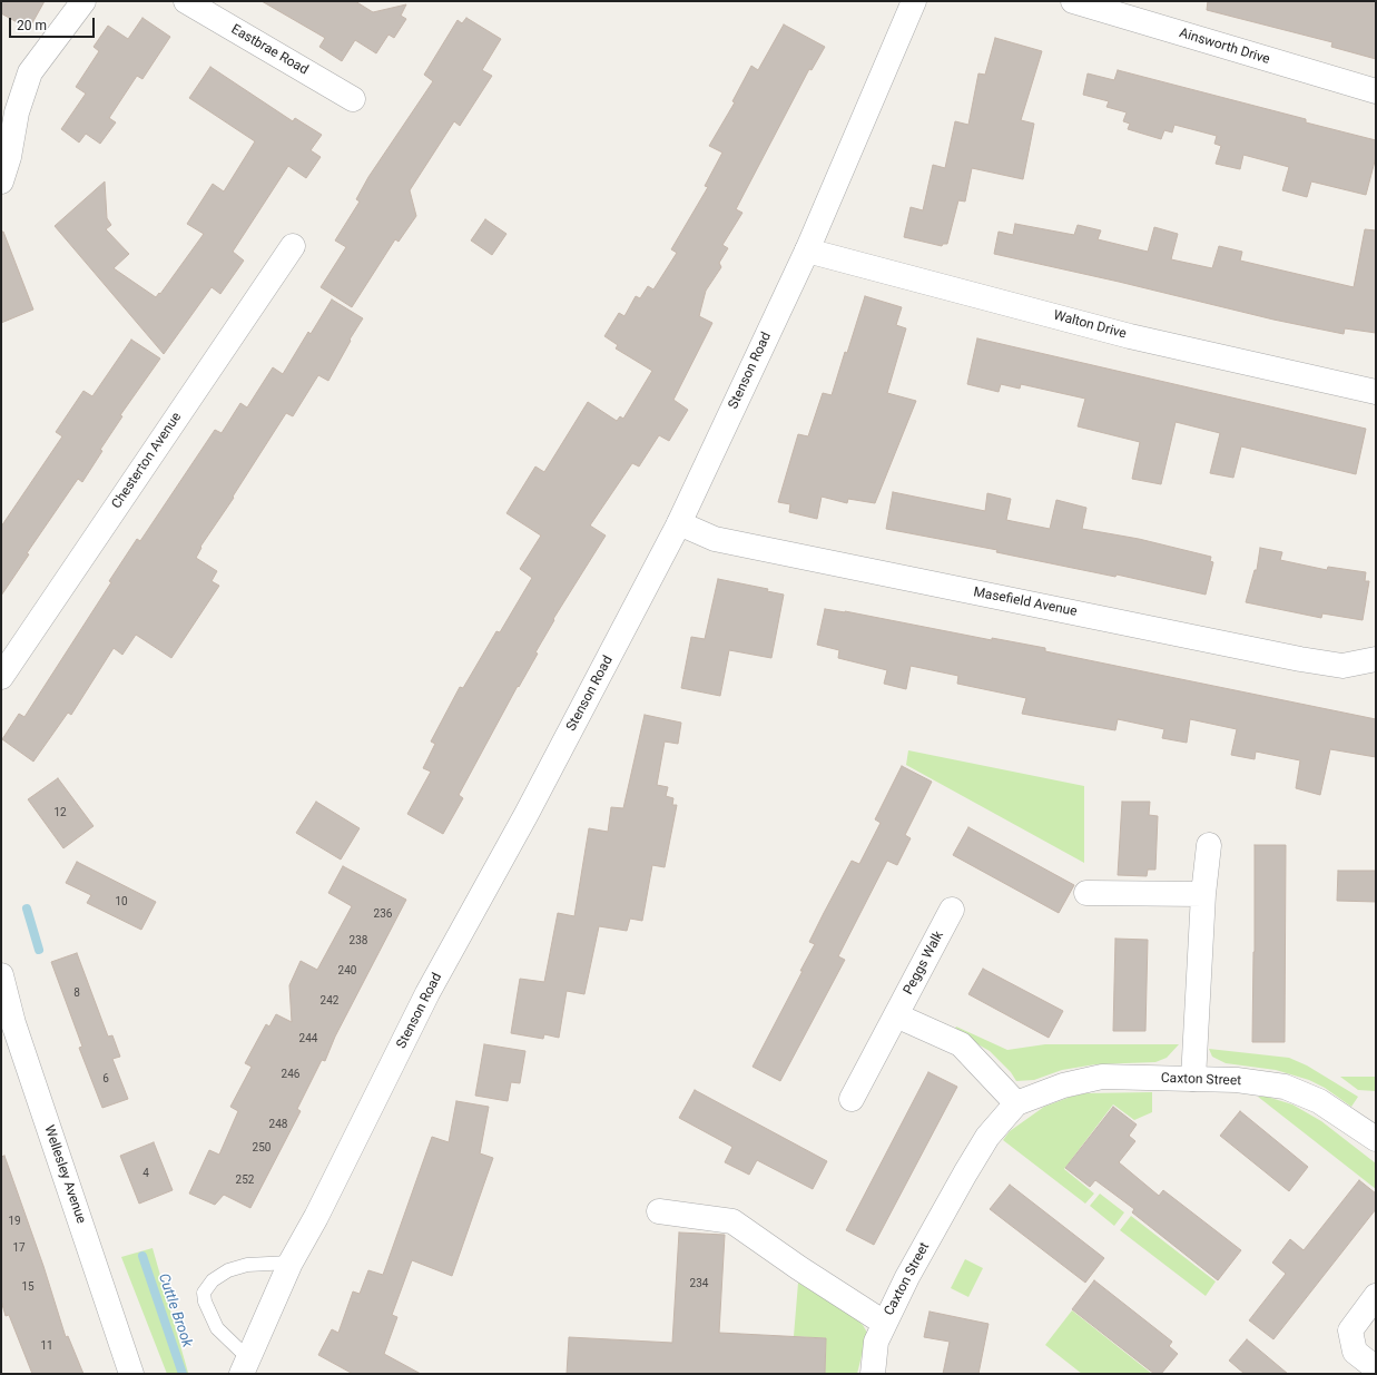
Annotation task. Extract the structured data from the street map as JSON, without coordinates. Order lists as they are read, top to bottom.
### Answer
{
  "streets": {
    "street": [
      "Ainsworth Drive",
      "Eastbrae Road",
      "Walton Drive",
      "Stenson Road",
      "Chesterton Avenue",
      "Masefield Avenue",
      "Peggs Walk",
      "Caxton Street",
      "Wellesley Avenue"
    ]
  },
  "crossings": [
    ["Walton Drive", "Stenson Road"],
    ["Stenson Road", "Masefield Avenue"]
  ],
  "water": ["Cuttle Brook"],
  "house_numbers": [
    "12",
    "10",
    "236",
    "238",
    "240",
    "8",
    "242",
    "244",
    "246",
    "6",
    "248",
    "250",
    "4",
    "252",
    "19",
    "17",
    "234",
    "15",
    "11"
  ],
  "scale_bar": "20 m"
}
